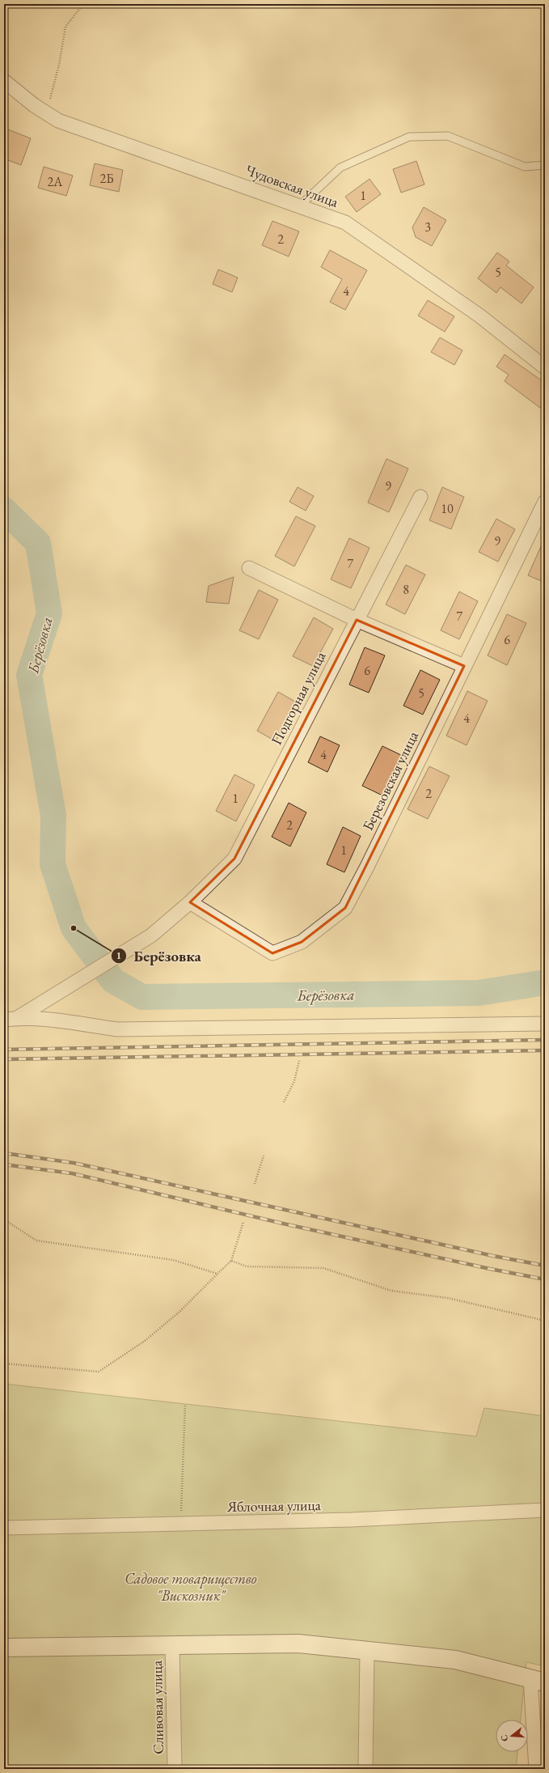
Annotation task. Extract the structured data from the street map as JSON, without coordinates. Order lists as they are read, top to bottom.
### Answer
{
  "streets": {
    "street": [
      "Чудовская улица",
      "Подгорная улица",
      "Березовская улица",
      "Яблочная улица",
      "Сливовая улица"
    ]
  },
  "crossings": [
    ["Подгорная улица", "Березовская улица"]
  ],
  "water": ["Берёзовка"],
  "parks": ["Садовое товарищество \"Вискозник\""],
  "places": ["Берёзовка"],
  "house_numbers": [
    "2Б",
    "2А",
    "1",
    "3",
    "2",
    "5",
    "4",
    "9",
    "10",
    "9",
    "7",
    "8",
    "7",
    "6",
    "6",
    "5",
    "4",
    "4",
    "2",
    "1",
    "2",
    "1"
  ],
  "north": "left"
}
